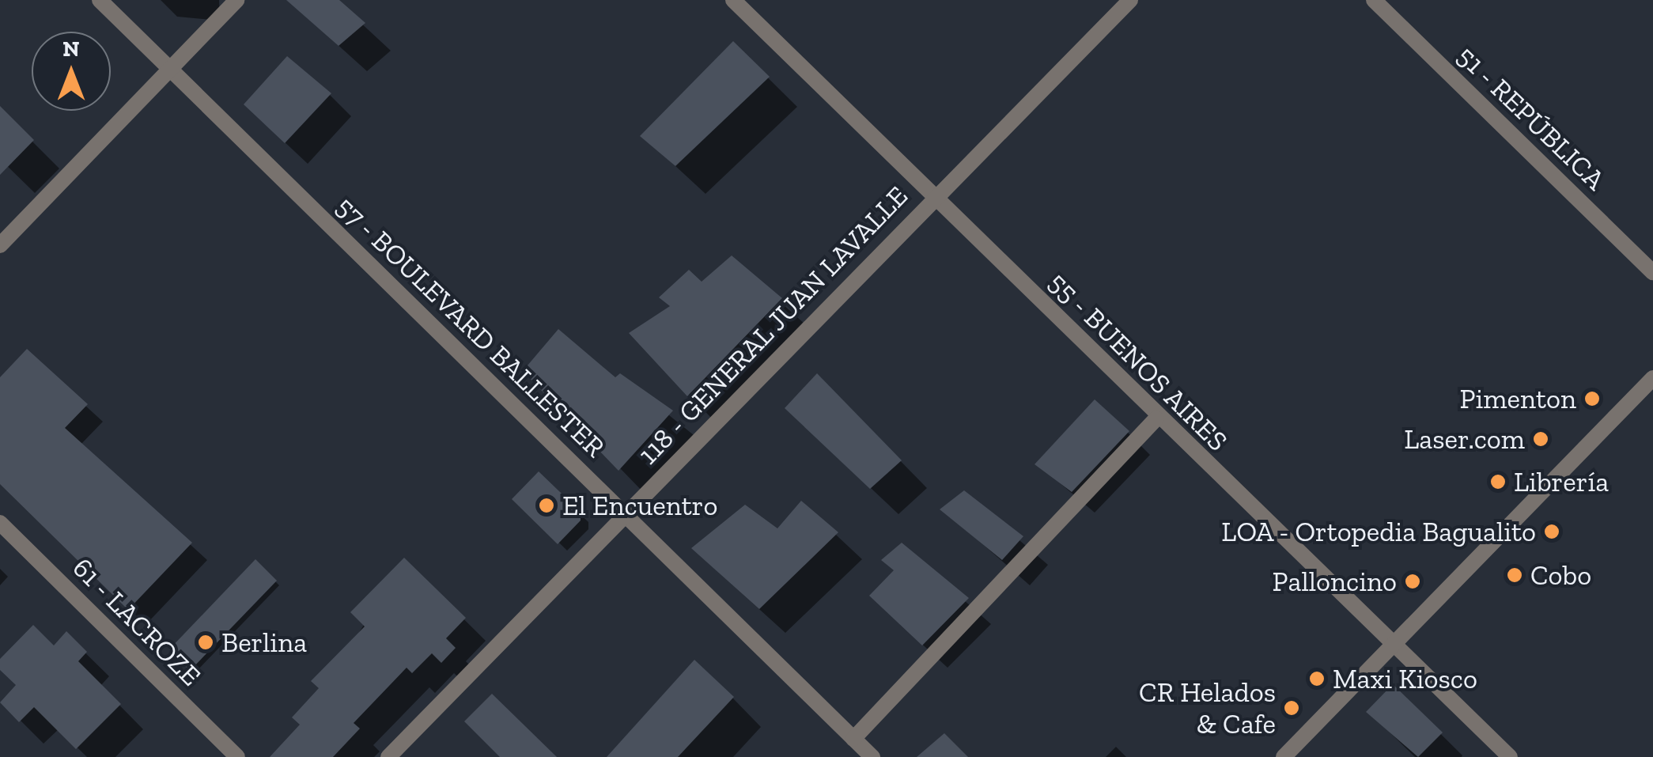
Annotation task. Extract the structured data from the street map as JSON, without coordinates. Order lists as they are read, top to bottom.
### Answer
{
  "streets": {
    "street": [
      "51 - REPÚBLICA",
      "118 - GENERAL JUAN LAVALLE",
      "57 - BOULEVARD BALLESTER",
      "55 - BUENOS AIRES",
      "61 - LACROZE"
    ]
  },
  "crossings": [
    ["118 - GENERAL JUAN LAVALLE", "57 - BOULEVARD BALLESTER"],
    ["118 - GENERAL JUAN LAVALLE", "55 - BUENOS AIRES"]
  ],
  "places": [
    "Pimenton",
    "Laser.com",
    "Librería",
    "El Encuentro",
    "LOA - Ortopedia Bagualito",
    "Cobo",
    "Palloncino",
    "Berlina",
    "Maxi Kiosco",
    "CR Helados & Cafe"
  ],
  "north": "top"
}
